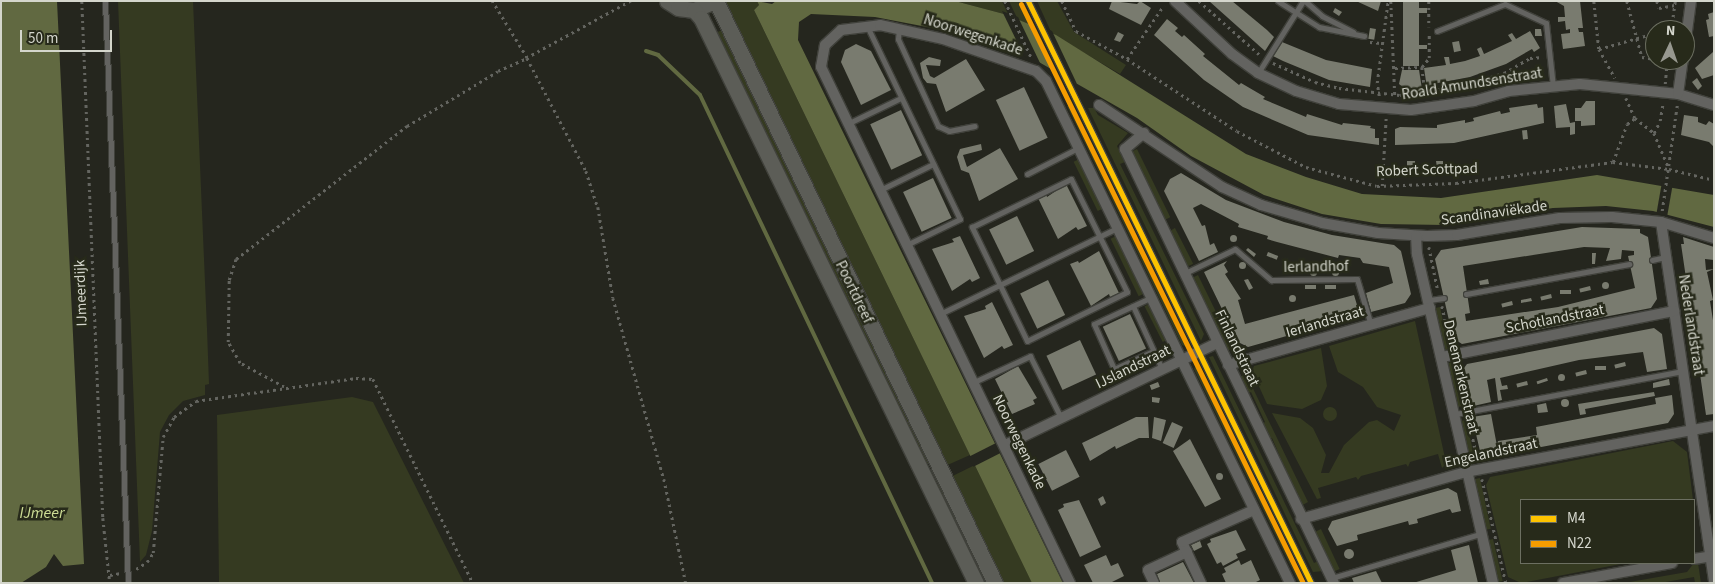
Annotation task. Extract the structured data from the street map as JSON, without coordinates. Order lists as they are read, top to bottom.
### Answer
{
  "streets": {
    "main road": ["Poortdreef"],
    "street": [
      "Noorwegenkade",
      "Roald Amundsenstraat",
      "Scandinaviëkade",
      "Schotlandstraat",
      "Ierlandstraat",
      "Nederlandstraat",
      "Finlandstraat",
      "IJslandstraat",
      "Denemarkenstraat",
      "Engelandstraat"
    ],
    "lane": ["Ierlandhof"],
    "path": ["Robert Scottpad", "IJmeerdijk"]
  },
  "crossings": [
    ["Noorwegenkade", "IJslandstraat"],
    ["Scandinaviëkade", "Nederlandstraat"],
    ["Scandinaviëkade", "Finlandstraat"],
    ["Scandinaviëkade", "Denemarkenstraat"],
    ["Ierlandhof", "Ierlandstraat"],
    ["Ierlandhof", "Finlandstraat"],
    ["Schotlandstraat", "Nederlandstraat"],
    ["Schotlandstraat", "Denemarkenstraat"],
    ["Ierlandstraat", "Finlandstraat"],
    ["Ierlandstraat", "Denemarkenstraat"],
    ["Nederlandstraat", "Engelandstraat"],
    ["Finlandstraat", "IJslandstraat"],
    ["Finlandstraat", "Engelandstraat"],
    ["Denemarkenstraat", "Engelandstraat"]
  ],
  "water": ["IJmeer"],
  "lines": ["transit line M4", "transit line N22"],
  "legend": ["M4", "N22"],
  "scale_bar": "50 m",
  "north": "top"
}
